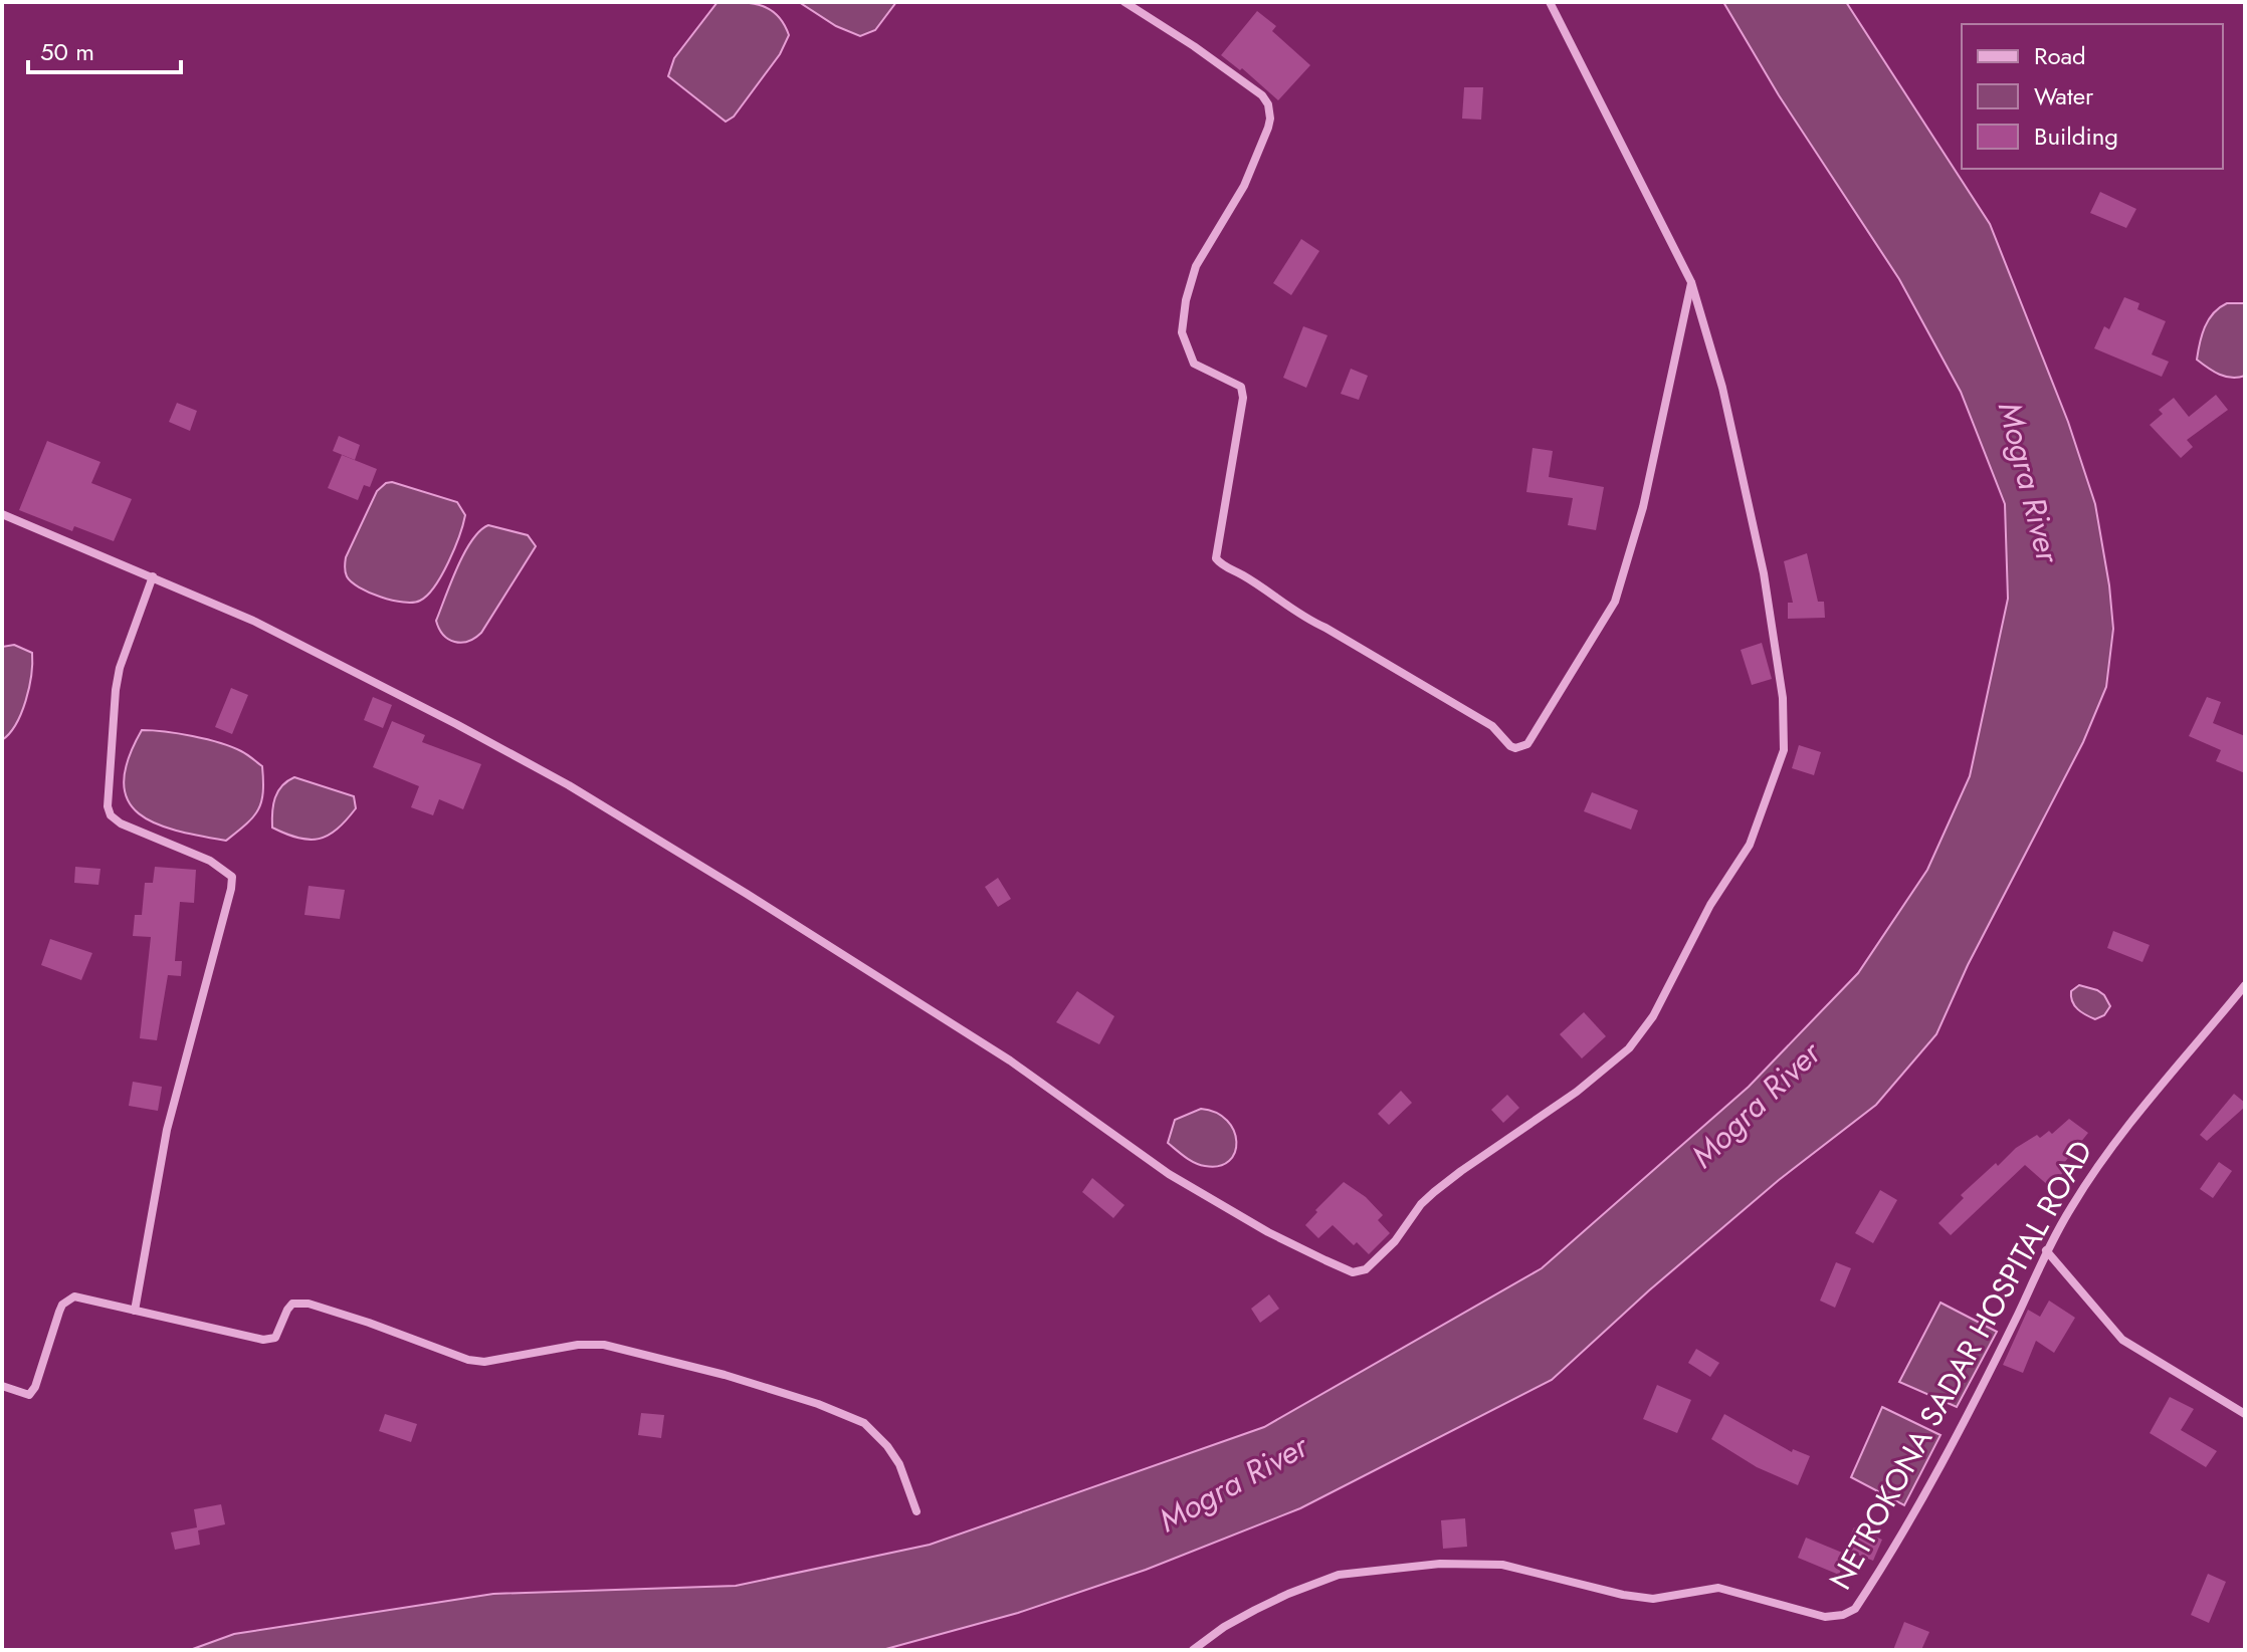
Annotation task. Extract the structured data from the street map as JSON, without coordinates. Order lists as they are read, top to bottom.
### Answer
{
  "streets": {
    "street": ["NETROKONA SADAR HOSPITAL ROAD"]
  },
  "water": ["Mogra River"],
  "legend": ["Road", "Water", "Building"],
  "scale_bar": "50 m"
}
